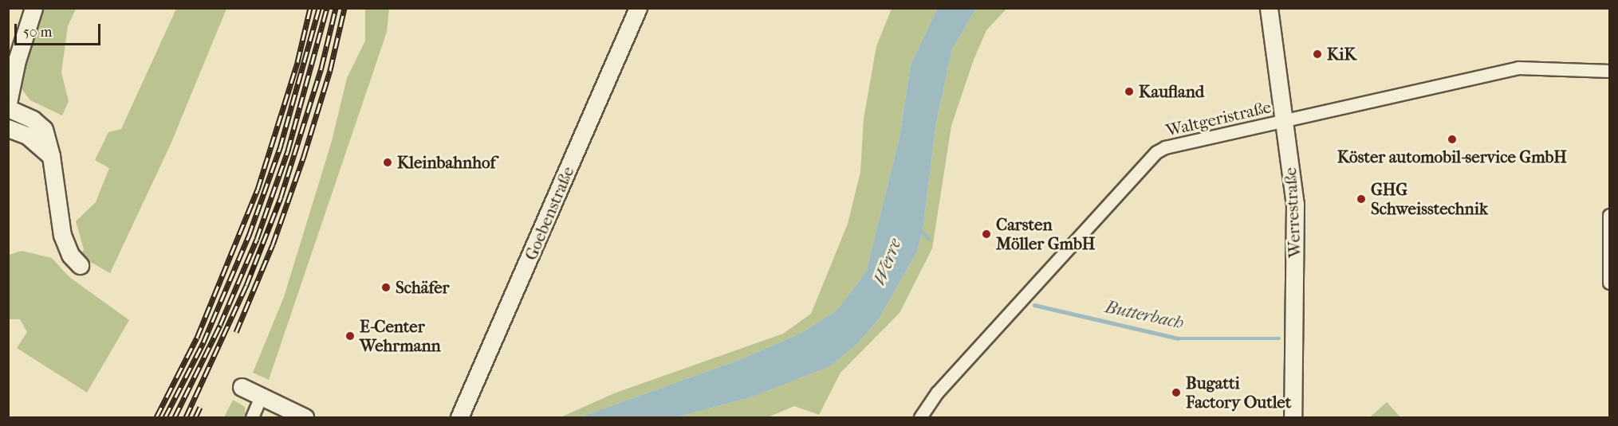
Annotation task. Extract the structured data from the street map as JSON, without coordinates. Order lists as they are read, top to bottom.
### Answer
{
  "streets": {
    "street": ["Waltgeristraße", "Werrestraße", "Goebenstraße"]
  },
  "crossings": [
    ["Waltgeristraße", "Werrestraße"]
  ],
  "water": ["Werre", "Butterbach"],
  "places": [
    "KiK",
    "Kaufland",
    "Köster automobil-service GmbH",
    "Kleinbahnhof",
    "GHG Schweisstechnik",
    "Carsten Möller GmbH",
    "Schäfer",
    "E-Center Wehrmann",
    "Bugatti Factory Outlet"
  ],
  "scale_bar": "50 m"
}
